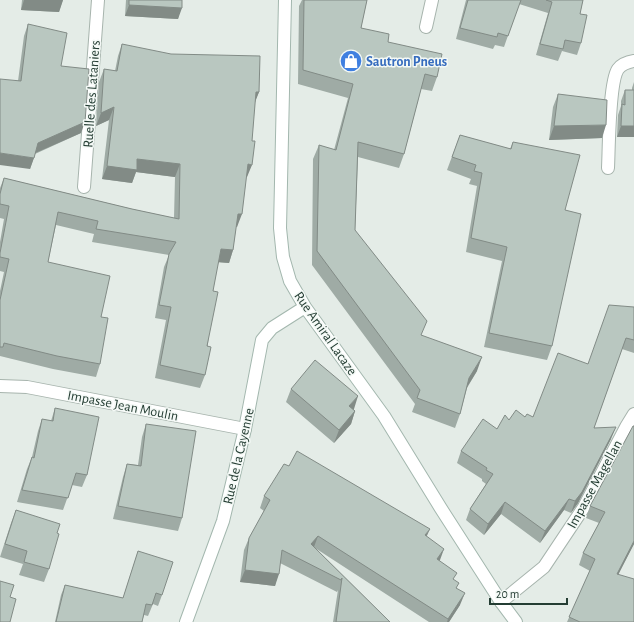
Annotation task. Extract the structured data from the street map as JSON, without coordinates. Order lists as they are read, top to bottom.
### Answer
{
  "streets": {
    "street": [
      "Ruelle des Lataniers",
      "Rue Amiral Lacaze",
      "Impasse Jean Moulin",
      "Rue de la Cayenne",
      "Impasse Magellan"
    ]
  },
  "crossings": [
    ["Rue Amiral Lacaze", "Rue de la Cayenne"],
    ["Rue Amiral Lacaze", "Impasse Magellan"],
    ["Impasse Jean Moulin", "Rue de la Cayenne"]
  ],
  "places": {
    "shop": ["Sautron Pneus"]
  },
  "scale_bar": "20 m"
}
